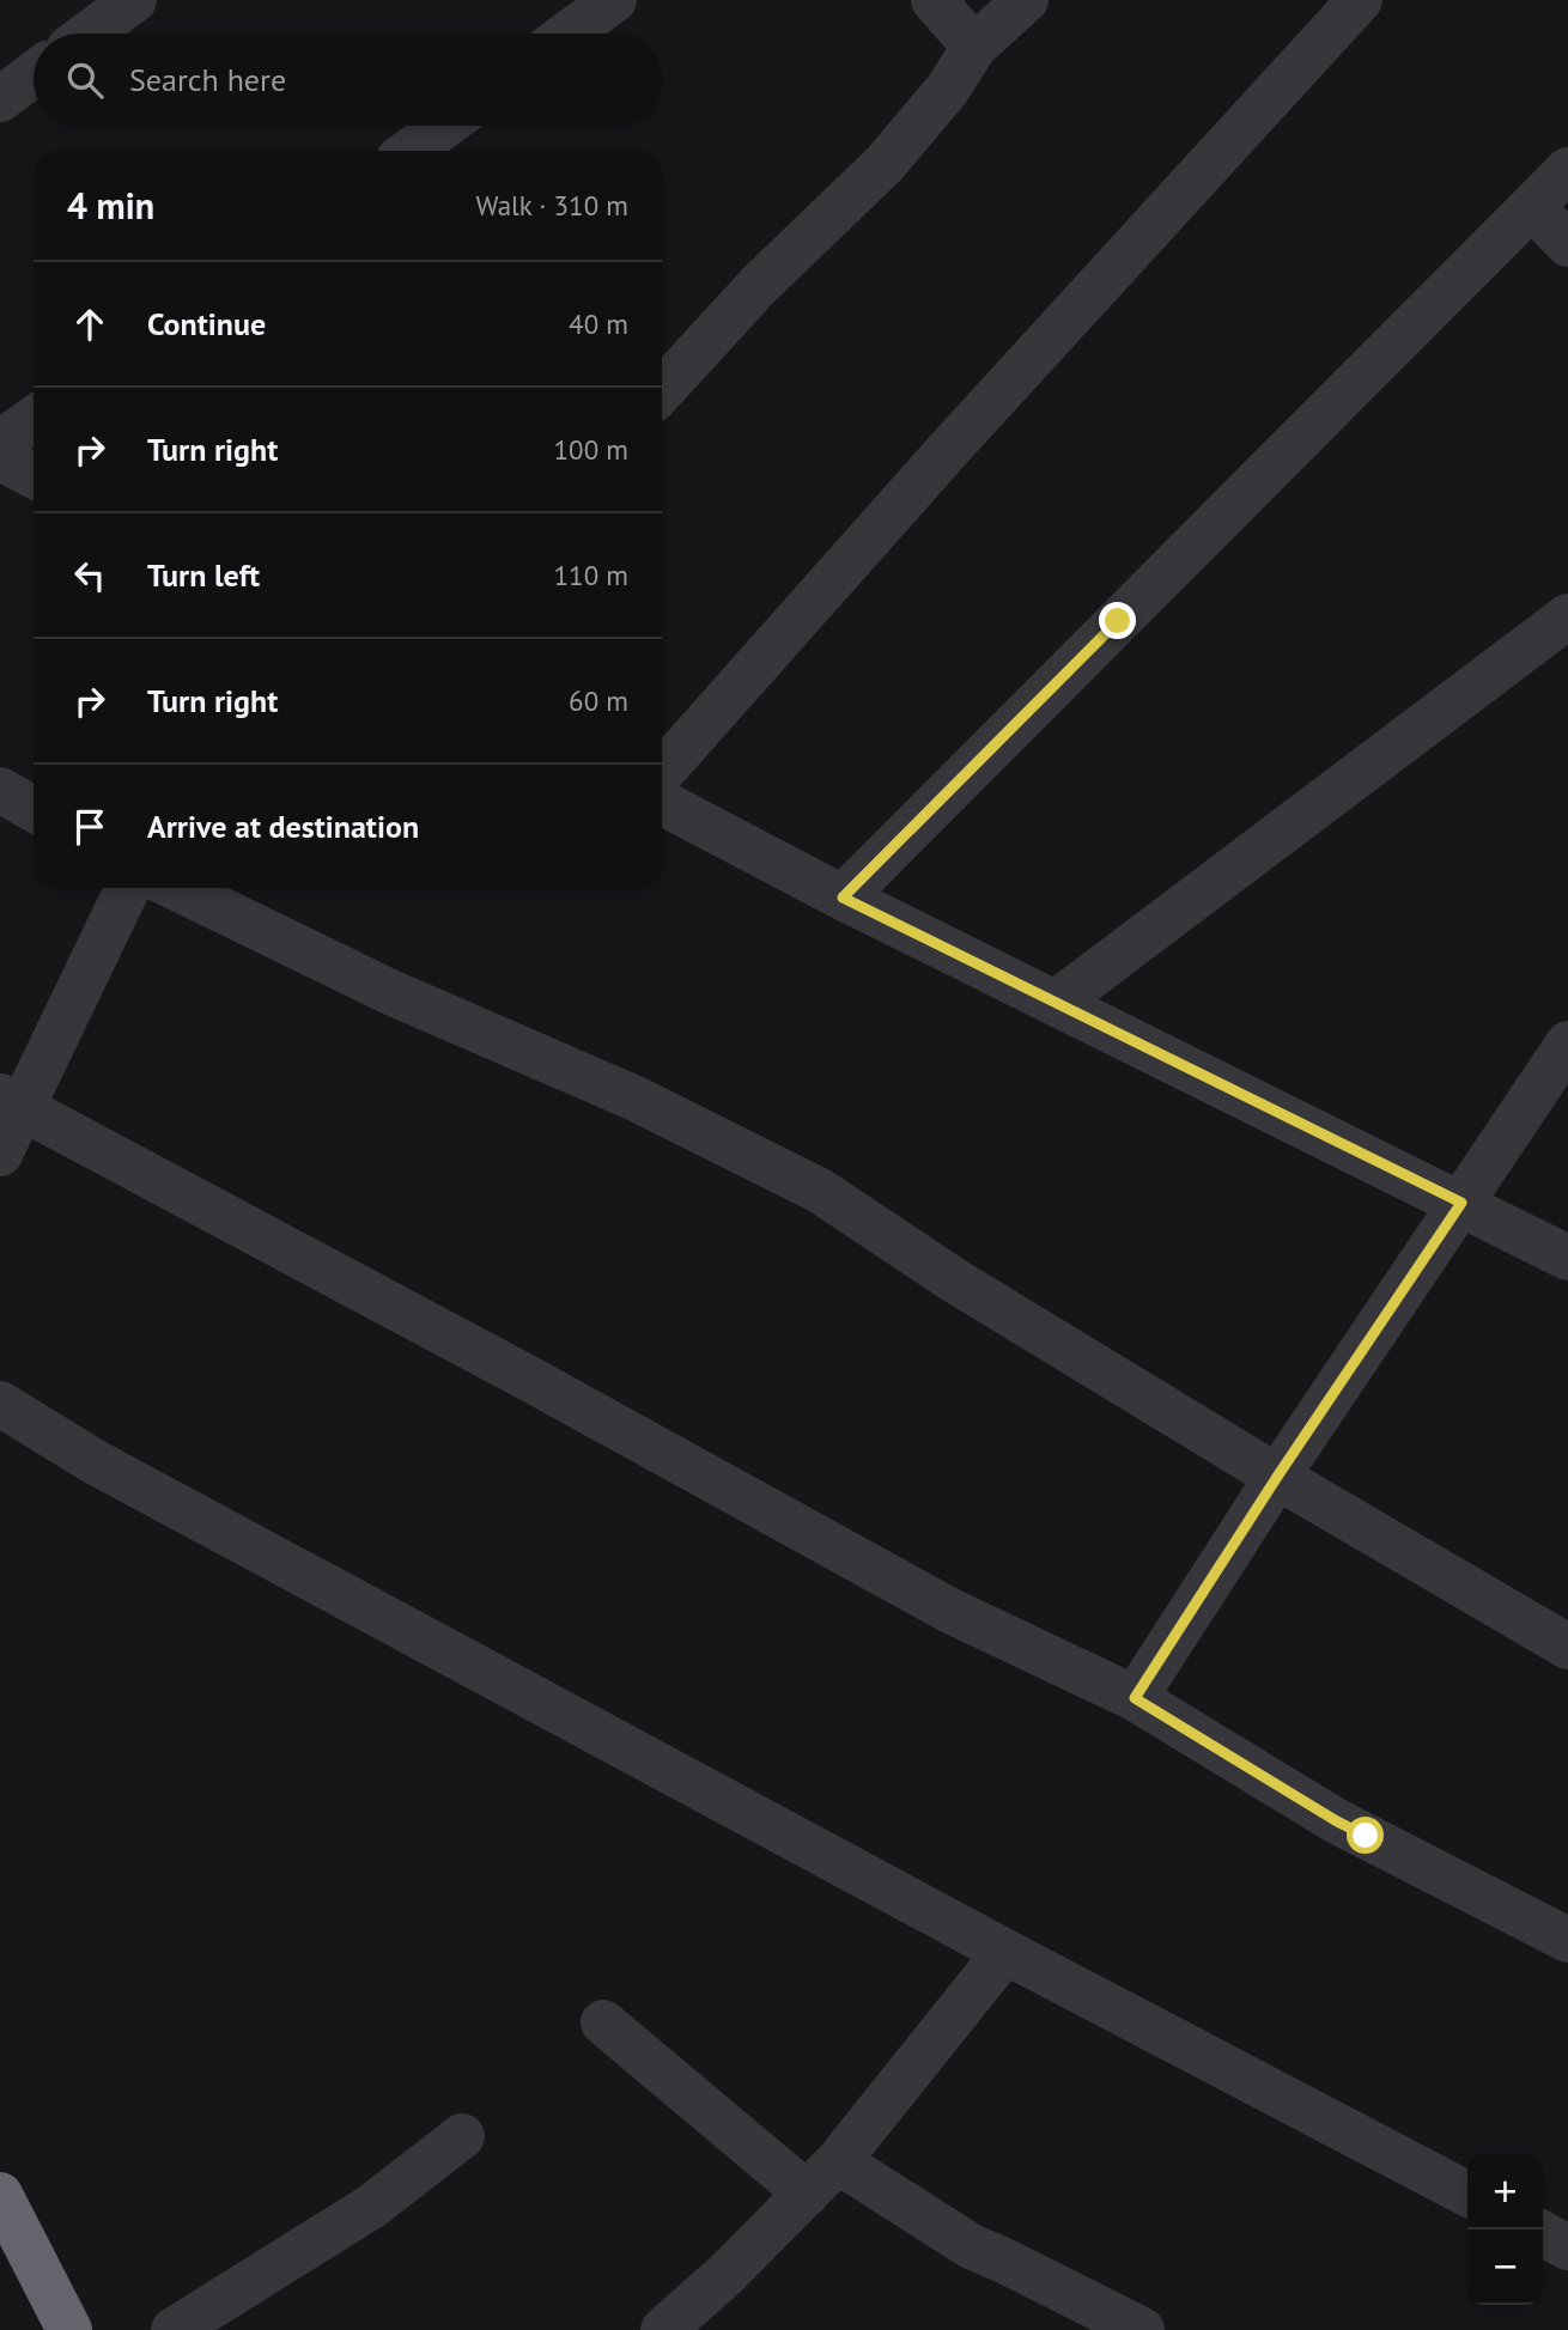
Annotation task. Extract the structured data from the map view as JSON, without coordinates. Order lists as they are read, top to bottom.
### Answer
{
  "page": {
    "search": "Search here",
    "heading": ["4 min", "Walk · 310 m"],
    "list": [
      ["Continue", "40 m"],
      ["Turn right", "100 m"],
      ["Turn left", "110 m"],
      ["Turn right", "60 m"],
      "Arrive at destination"
    ],
    "map_buttons": ["+", "−"]
  }
}
